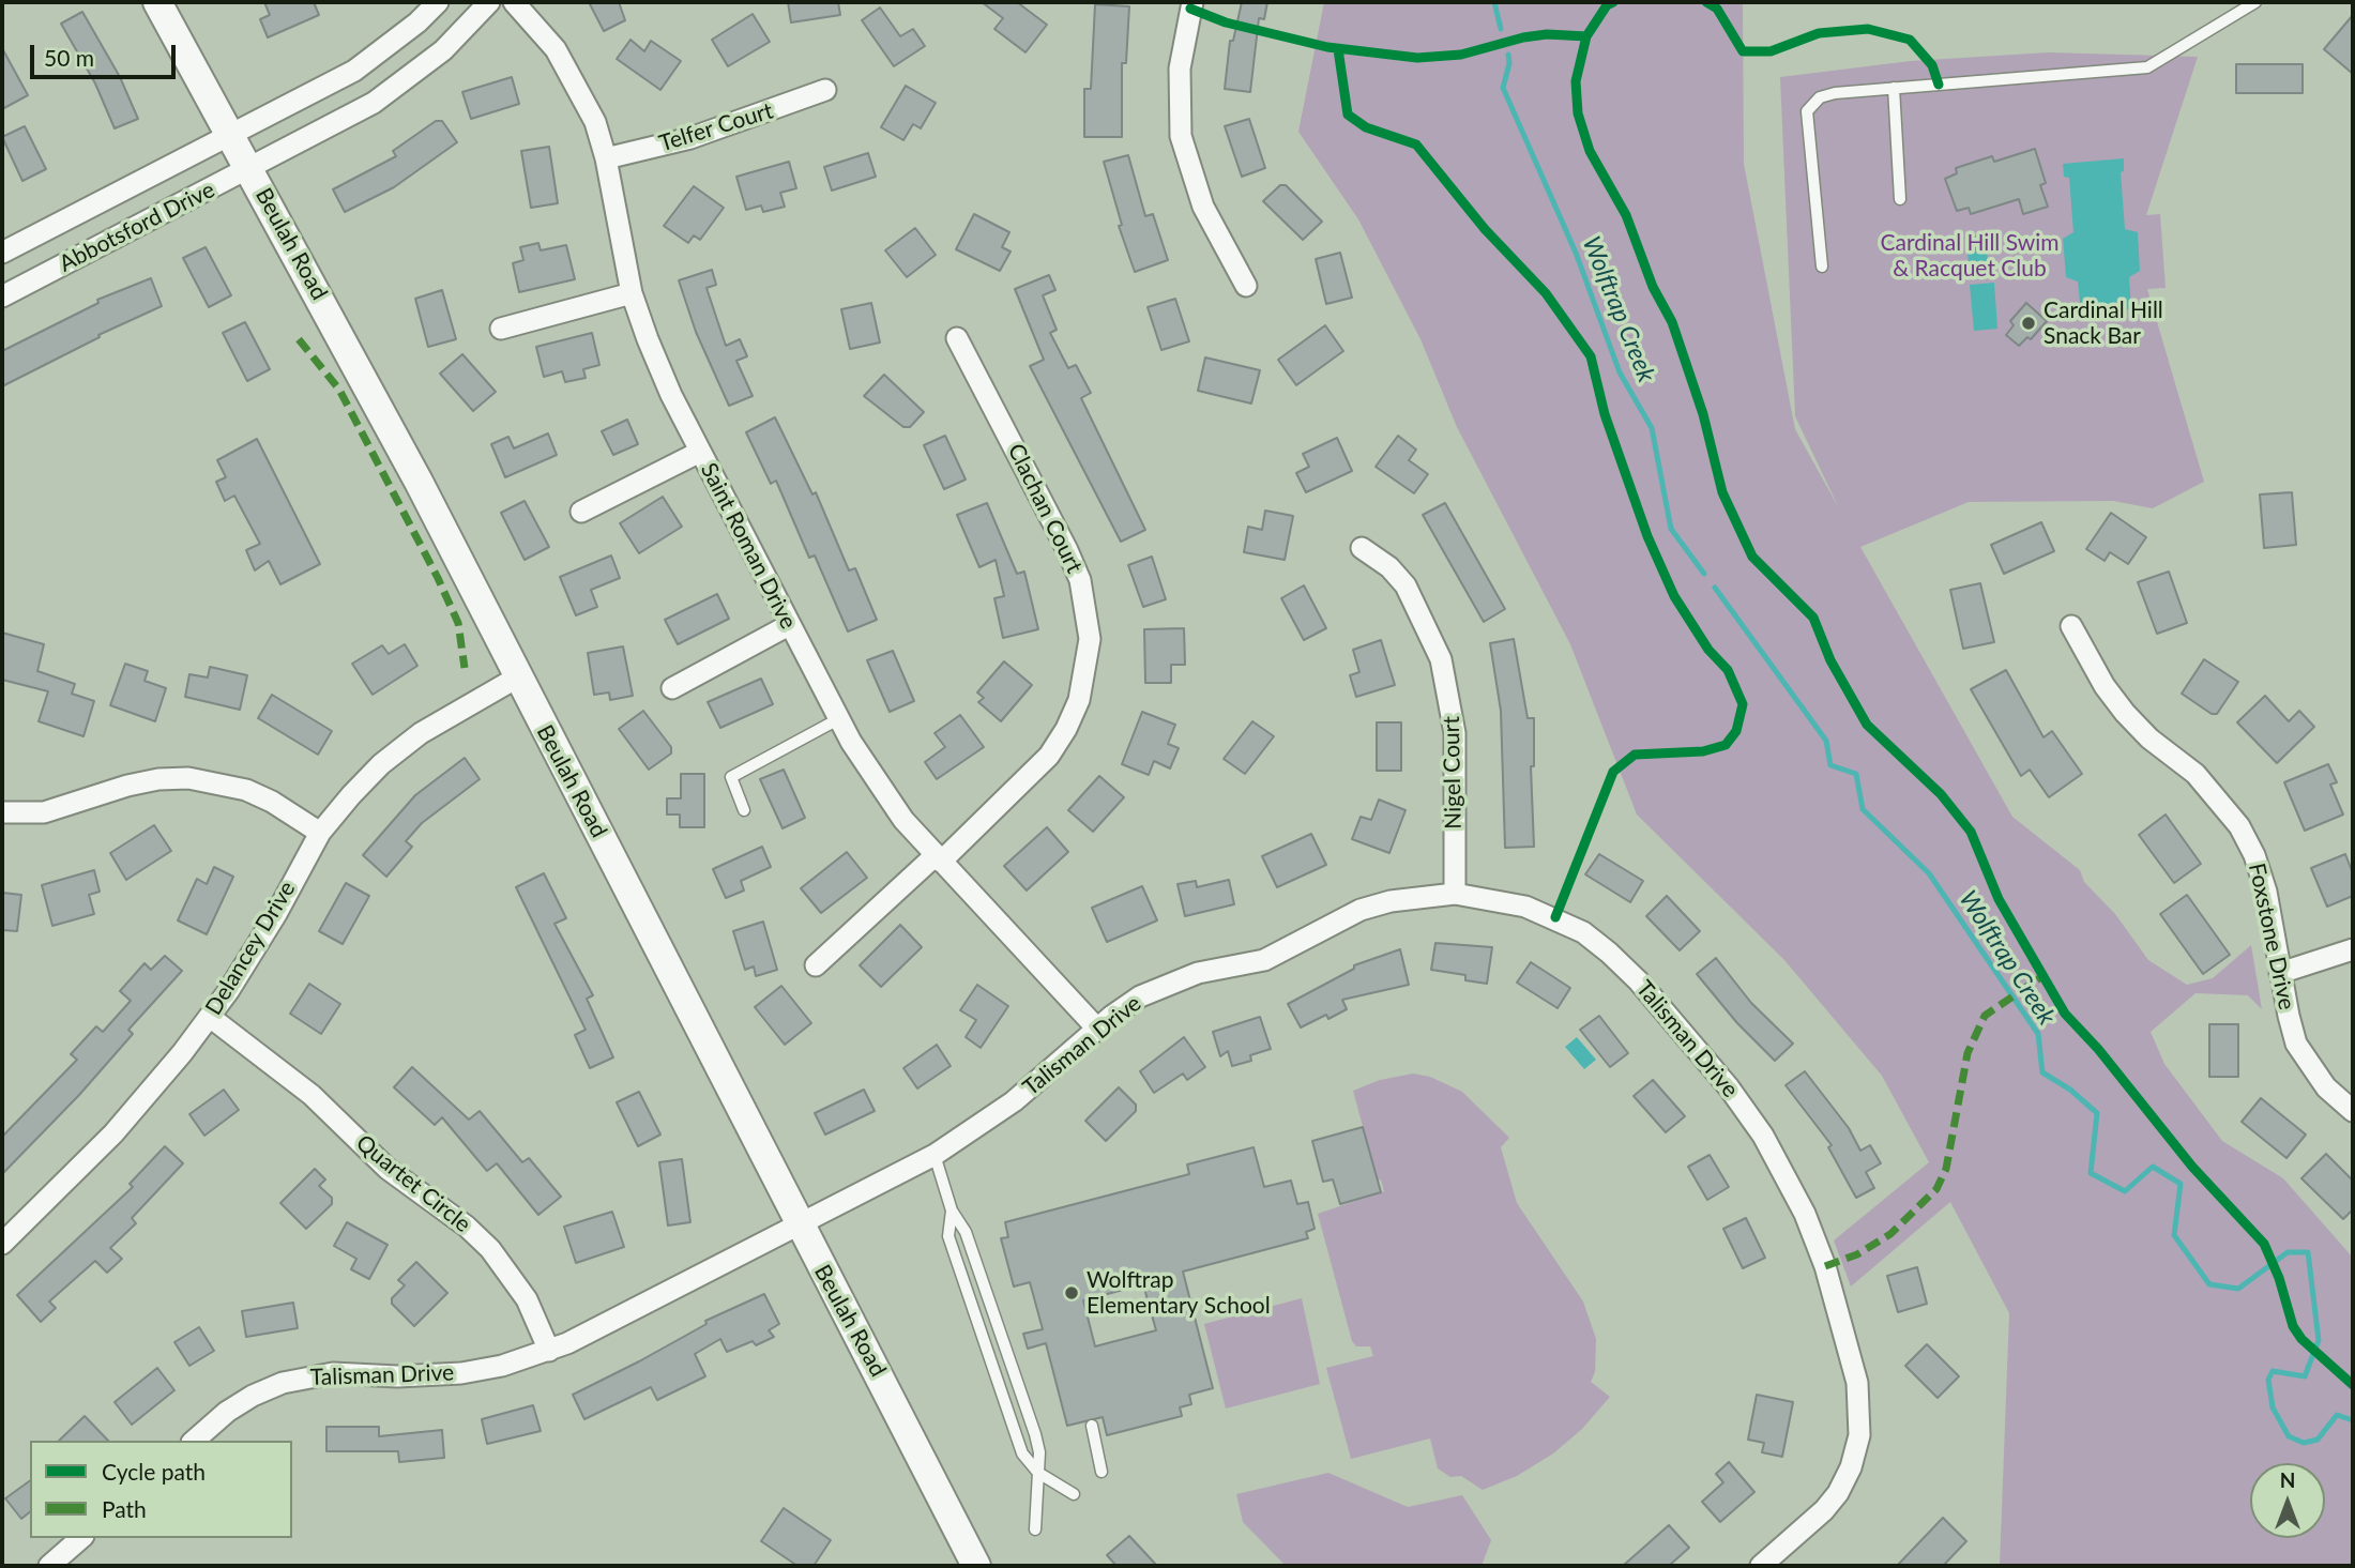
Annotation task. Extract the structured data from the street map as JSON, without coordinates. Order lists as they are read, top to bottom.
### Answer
{
  "streets": {
    "main road": ["Beulah Road"],
    "street": [
      "Telfer Court",
      "Abbotsford Drive",
      "Clachan Court",
      "Saint Roman Drive",
      "Nigel Court",
      "Foxstone Drive",
      "Delancey Drive",
      "Talisman Drive",
      "Quartet Circle"
    ]
  },
  "crossings": [
    ["Telfer Court", "Saint Roman Drive"],
    ["Abbotsford Drive", "Beulah Road"],
    ["Beulah Road", "Delancey Drive"],
    ["Beulah Road", "Talisman Drive"],
    ["Clachan Court", "Saint Roman Drive"],
    ["Saint Roman Drive", "Talisman Drive"],
    ["Nigel Court", "Talisman Drive"],
    ["Delancey Drive", "Quartet Circle"],
    ["Talisman Drive", "Quartet Circle"]
  ],
  "water": ["Wolftrap Creek"],
  "parks": ["Cardinal Hill Swim & Racquet Club"],
  "places": ["Cardinal Hill Snack Bar", "Wolftrap Elementary School"],
  "legend": ["Cycle path", "Path"],
  "scale_bar": "50 m",
  "north": "top"
}
